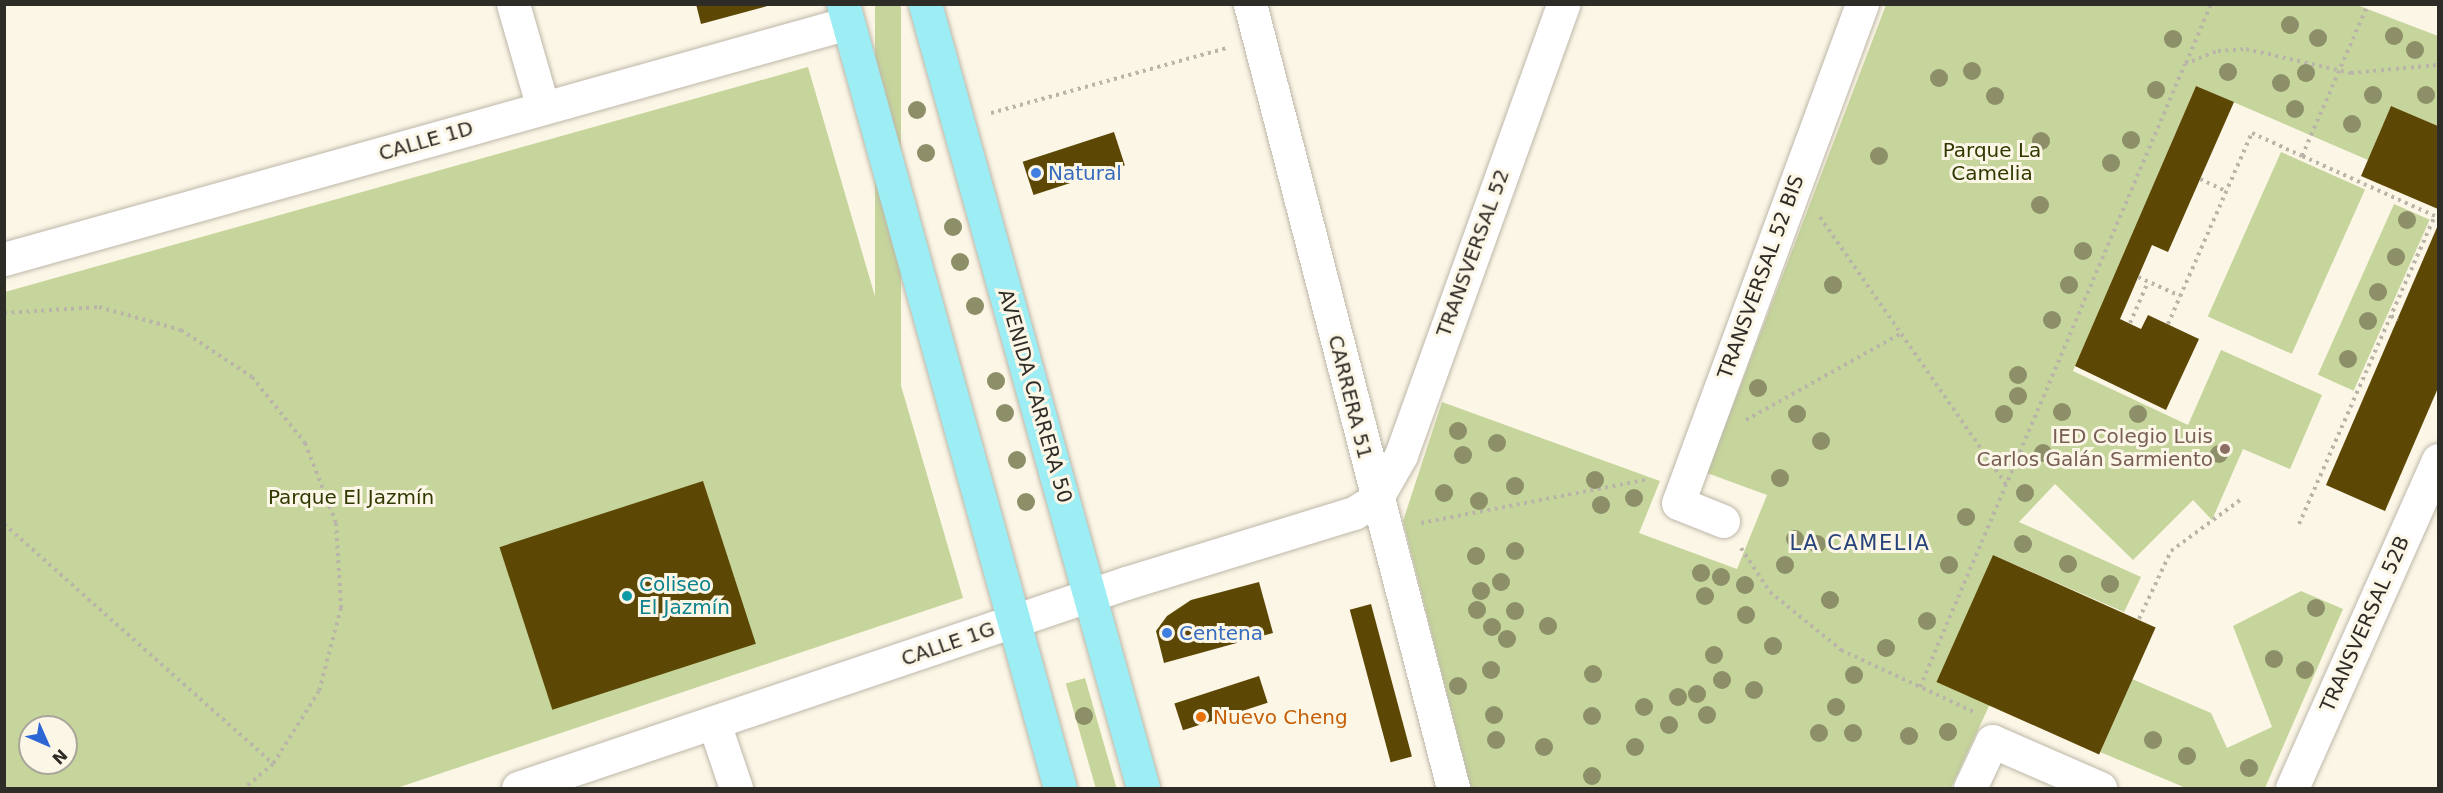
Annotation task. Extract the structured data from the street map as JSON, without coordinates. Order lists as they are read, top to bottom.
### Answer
{
  "streets": {
    "main road": ["AVENIDA CARRERA 50"],
    "street": [
      "CALLE 1D",
      "TRANSVERSAL 52",
      "TRANSVERSAL 52 BIS",
      "CARRERA 51",
      "TRANSVERSAL 52B",
      "CALLE 1G"
    ]
  },
  "crossings": [
    ["TRANSVERSAL 52", "CARRERA 51"],
    ["TRANSVERSAL 52", "CALLE 1G"],
    ["AVENIDA CARRERA 50", "CALLE 1G"],
    ["CARRERA 51", "CALLE 1G"]
  ],
  "districts": ["LA CAMELIA"],
  "parks": ["Parque La Camelia", "Parque El Jazmín"],
  "places": [
    "Natural",
    "IED Colegio Luis Carlos Galán Sarmiento",
    "Coliseo El Jazmín",
    "Centena",
    "Nuevo Cheng"
  ],
  "north": "bottom right"
}
